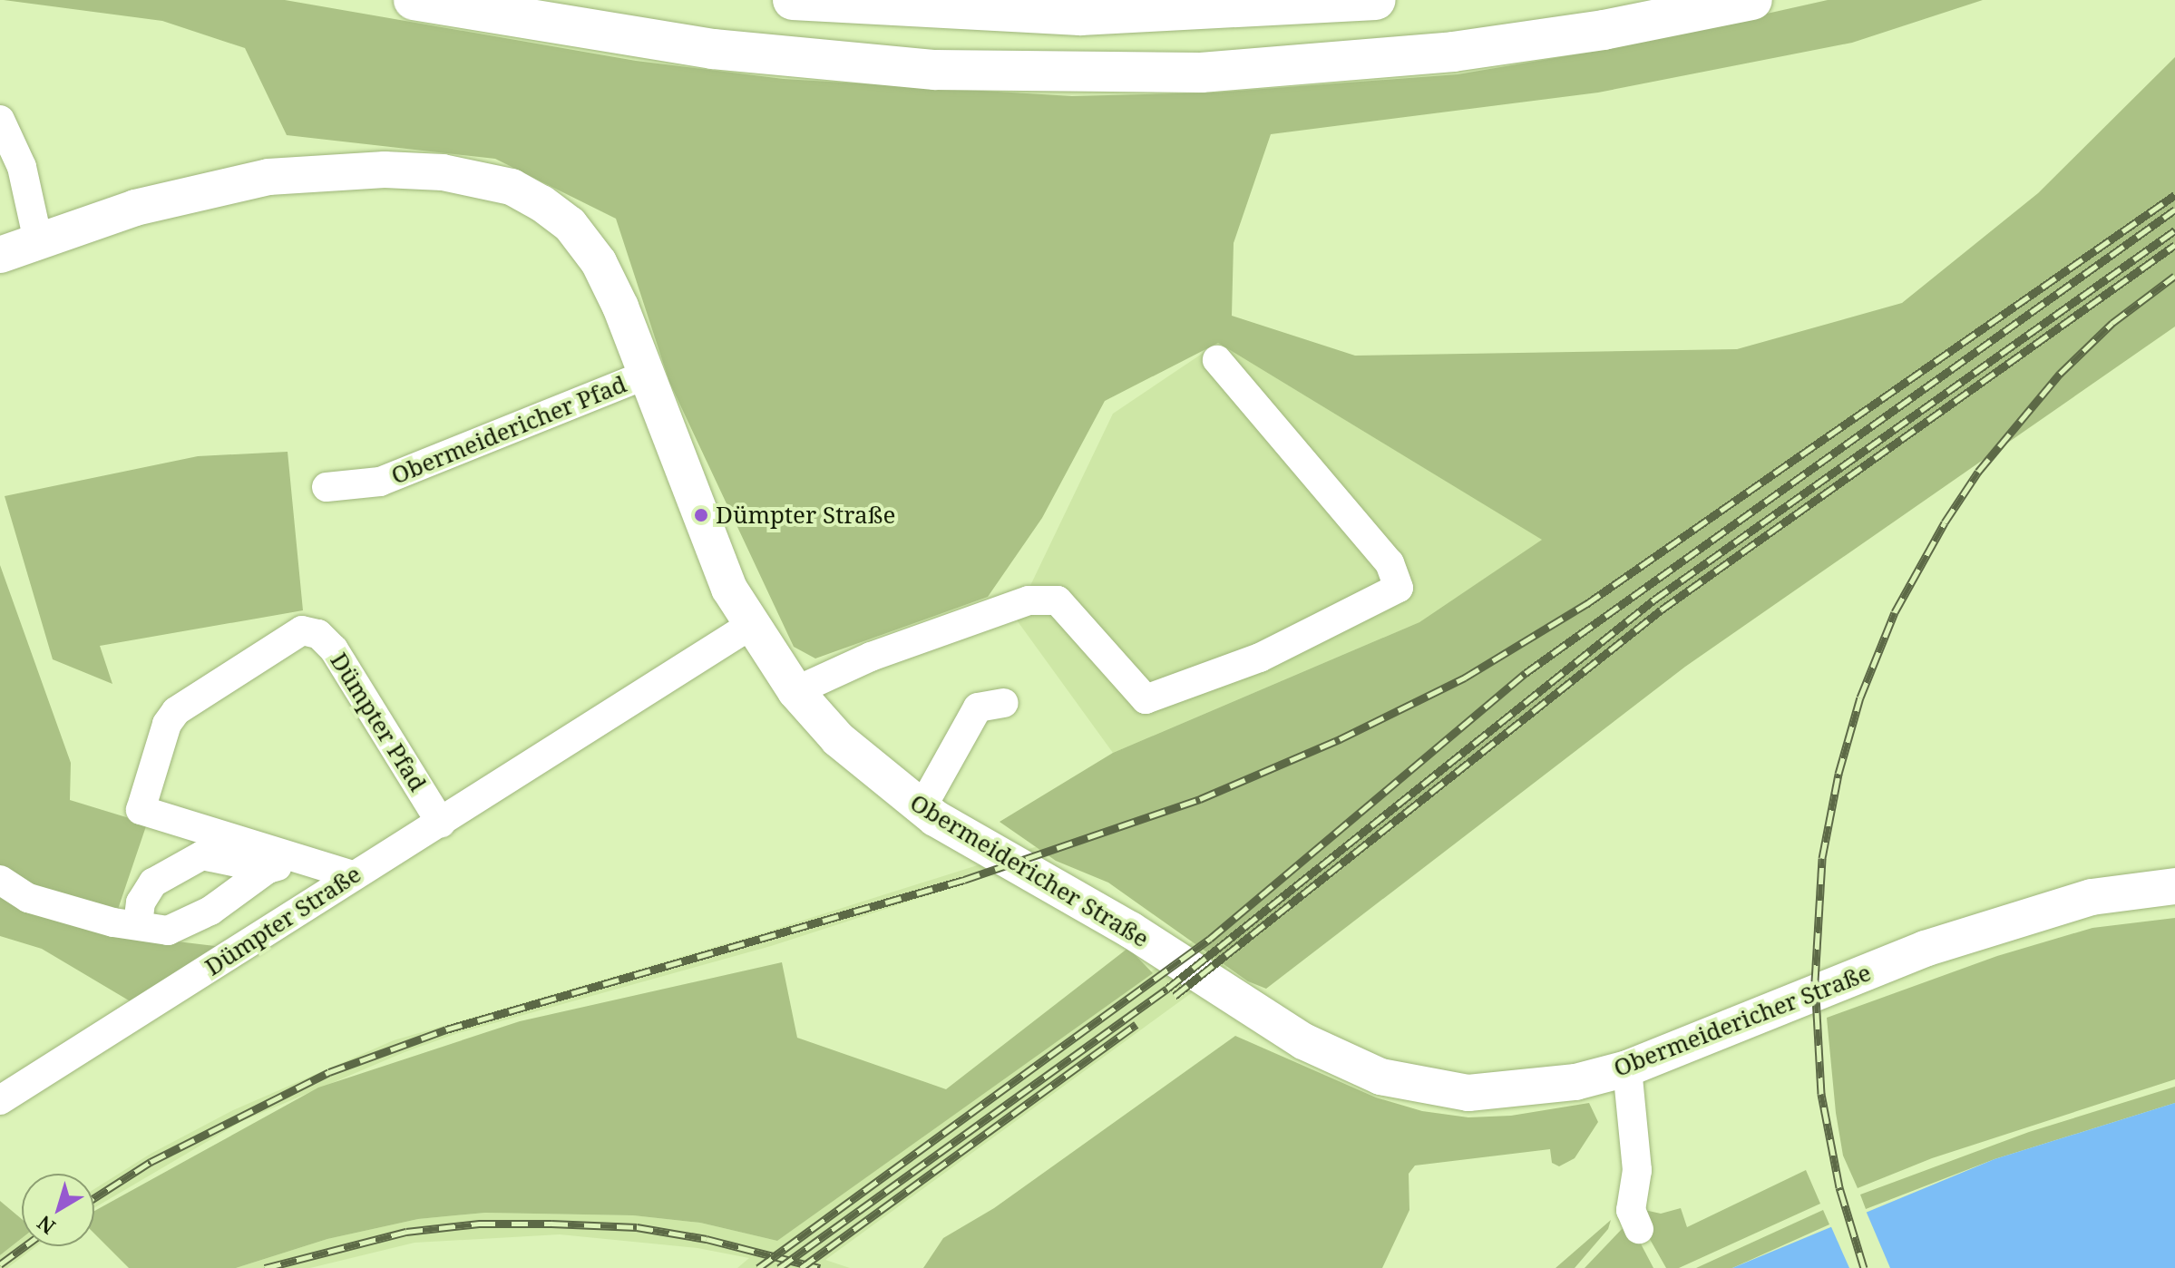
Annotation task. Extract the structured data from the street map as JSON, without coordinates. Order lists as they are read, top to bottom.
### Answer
{
  "streets": {
    "main road": ["Obermeidericher Straße"],
    "street": ["Obermeidericher Pfad", "Dümpter Pfad", "Dümpter Straße"]
  },
  "crossings": [
    ["Obermeidericher Pfad", "Obermeidericher Straße"],
    ["Dümpter Pfad", "Dümpter Straße"],
    ["Obermeidericher Straße", "Dümpter Straße"]
  ],
  "places": ["Dümpter Straße"],
  "north": "bottom left"
}
